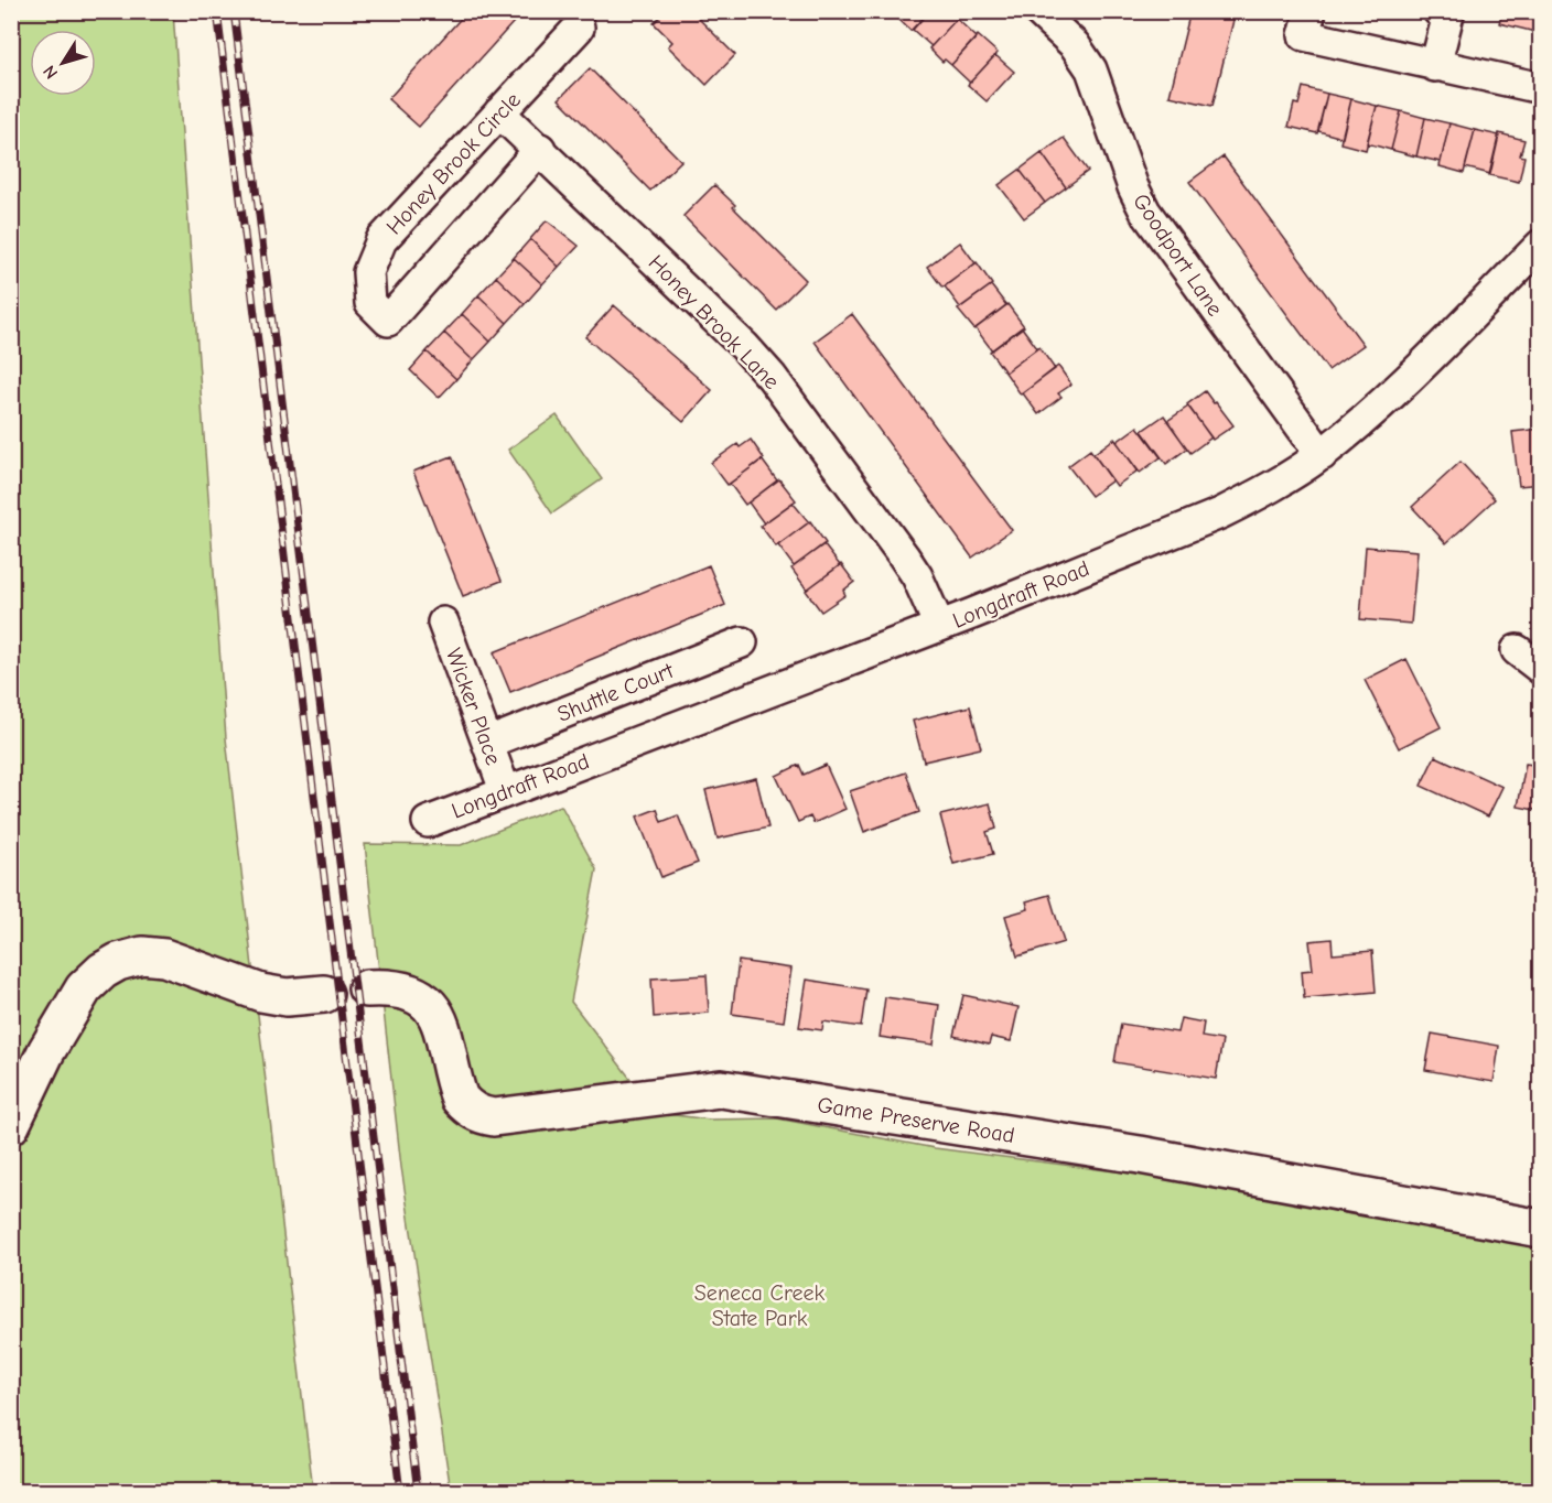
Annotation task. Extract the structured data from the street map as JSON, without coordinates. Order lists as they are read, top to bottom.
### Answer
{
  "streets": {
    "street": [
      "Honey Brook Circle",
      "Goodport Lane",
      "Honey Brook Lane",
      "Longdraft Road",
      "Shuttle Court",
      "Wicker Place",
      "Game Preserve Road"
    ]
  },
  "crossings": [
    ["Honey Brook Circle", "Honey Brook Lane"],
    ["Goodport Lane", "Longdraft Road"],
    ["Honey Brook Lane", "Longdraft Road"],
    ["Longdraft Road", "Wicker Place"],
    ["Shuttle Court", "Wicker Place"]
  ],
  "parks": ["Seneca Creek State Park"],
  "north": "bottom left"
}
